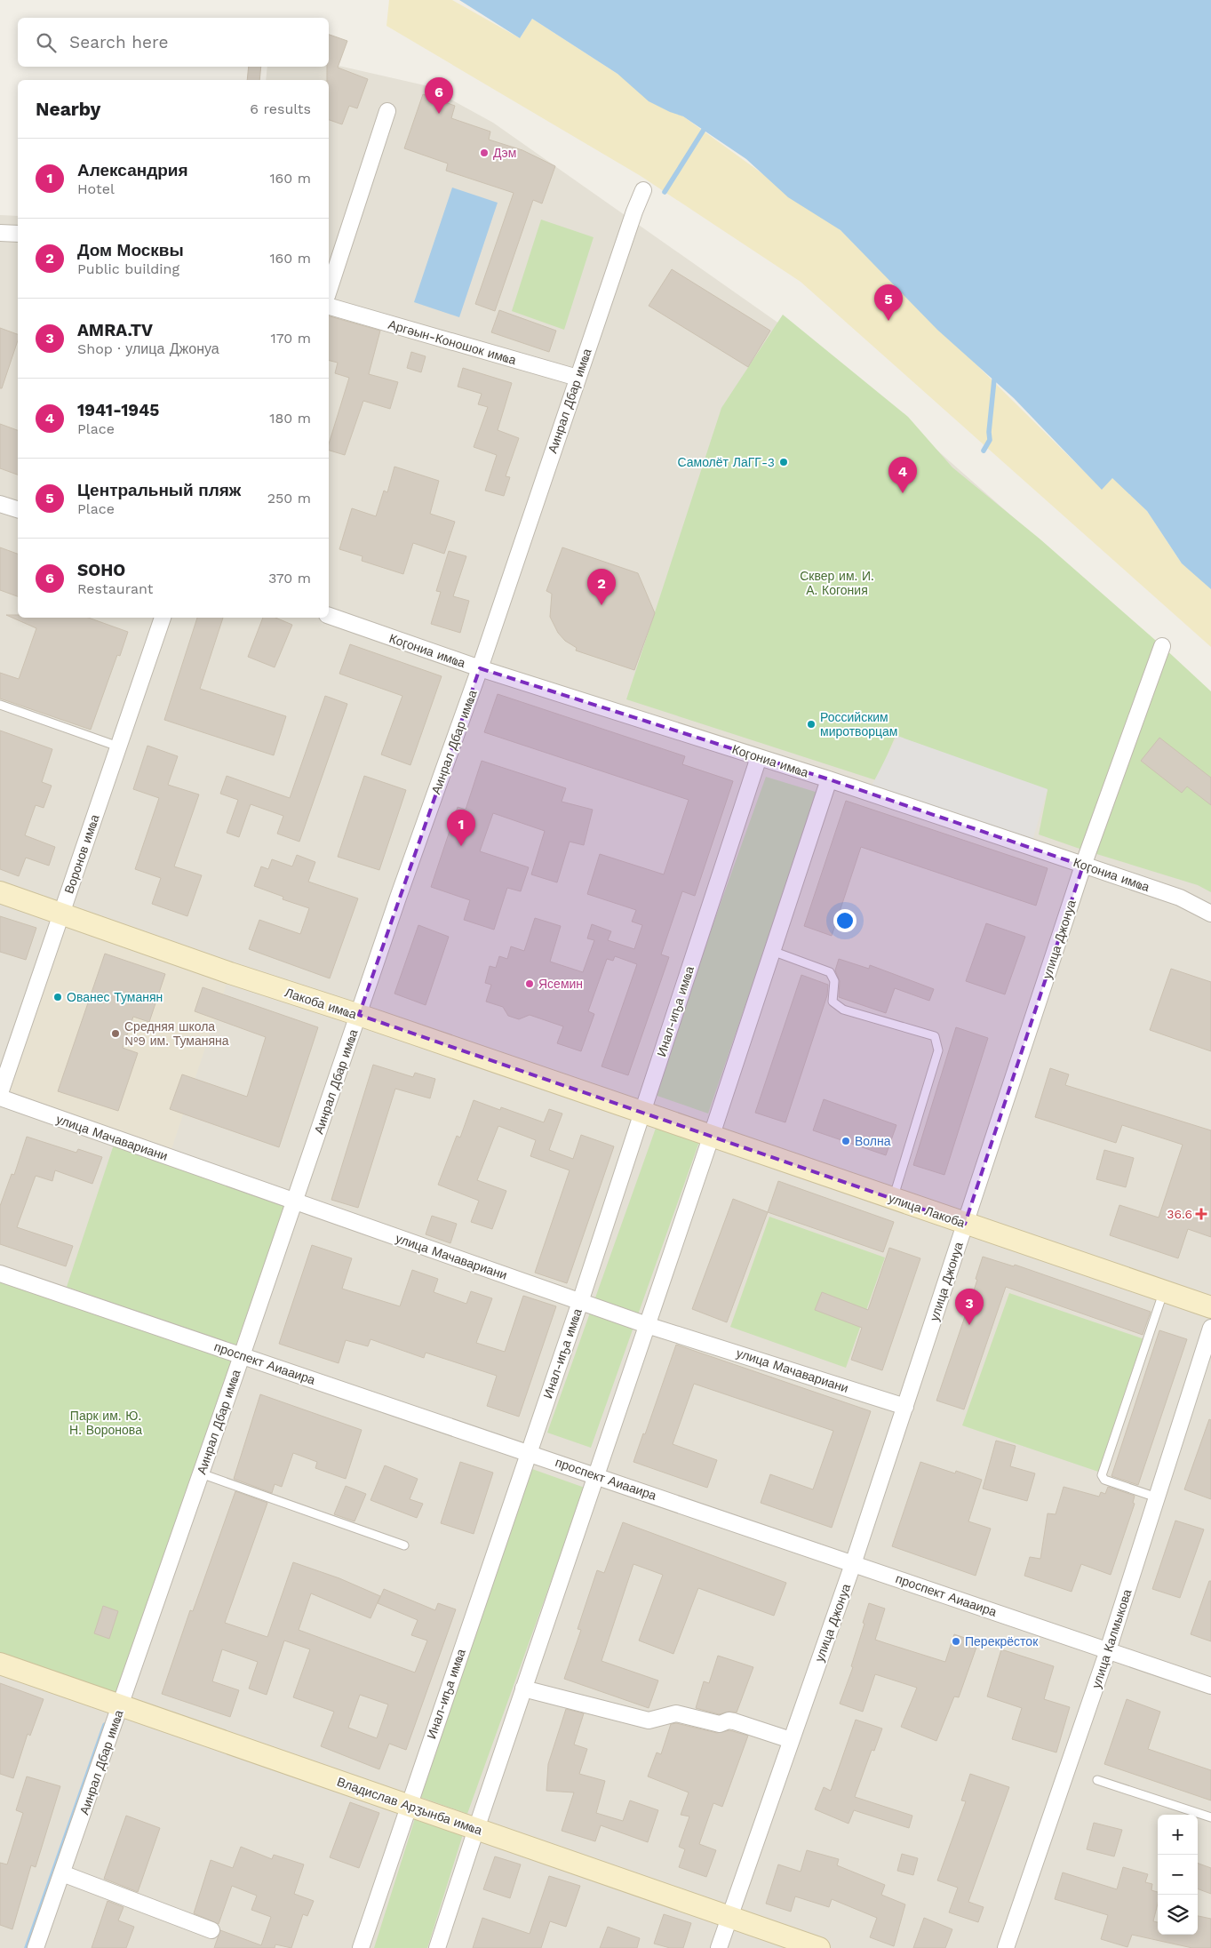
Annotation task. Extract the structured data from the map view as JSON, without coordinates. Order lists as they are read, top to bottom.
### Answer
{
  "streets": {
    "main road": ["Лакоба имҩа", "улица Лакоба", "Владислав Арӡынба имҩа"],
    "street": [
      "Аргәын-Коношок имҩа",
      "Аинрал Дбар имҩа",
      "Коӷониа имҩа",
      "Воронов имҩа",
      "улица Джонуа",
      "Инал-иҧа имҩа",
      "улица Мачавариани",
      "проспект Аиааира",
      "улица Калмыкова"
    ]
  },
  "crossings": [
    ["Аргәын-Коношок имҩа", "Аинрал Дбар имҩа"],
    ["Аинрал Дбар имҩа", "Коӷониа имҩа"],
    ["Аинрал Дбар имҩа", "Лакоба имҩа"],
    ["Аинрал Дбар имҩа", "улица Мачавариани"],
    ["Аинрал Дбар имҩа", "проспект Аиааира"],
    ["Аинрал Дбар имҩа", "Владислав Арӡынба имҩа"],
    ["Коӷониа имҩа", "улица Джонуа"],
    ["Коӷониа имҩа", "Инал-иҧа имҩа"],
    ["Воронов имҩа", "Лакоба имҩа"],
    ["улица Джонуа", "улица Мачавариани"],
    ["улица Джонуа", "улица Лакоба"],
    ["улица Джонуа", "проспект Аиааира"],
    ["улица Джонуа", "Владислав Арӡынба имҩа"],
    ["Лакоба имҩа", "Инал-иҧа имҩа"],
    ["Лакоба имҩа", "улица Лакоба"],
    ["Инал-иҧа имҩа", "улица Мачавариани"],
    ["Инал-иҧа имҩа", "улица Лакоба"],
    ["Инал-иҧа имҩа", "проспект Аиааира"],
    ["Инал-иҧа имҩа", "Владислав Арӡынба имҩа"],
    ["проспект Аиааира", "улица Калмыкова"]
  ],
  "parks": ["Сквер им. И. А. Когония", "Парк им. Ю. Н. Воронова"],
  "places": {
    "other": [
      "Дэм",
      "Самолёт ЛаГГ-3",
      "Российским миротворцам",
      "Ясемин",
      "Ованес Туманян",
      "Средняя школа №9 им. Туманяна",
      "Волна",
      "Перекрёсток"
    ],
    "health": ["36.6"]
  },
  "page": {
    "search": "Search here",
    "pins": [
      "6",
      "5",
      "4",
      "2",
      "1",
      "3"
    ],
    "heading": ["Nearby", "6 results"],
    "list": [
      {
        "mark": "1",
        "name": "Александрия",
        "note": "Hotel",
        "value": "160 m"
      },
      {
        "mark": "2",
        "name": "Дом Москвы",
        "note": "Public building",
        "value": "160 m"
      },
      {
        "mark": "3",
        "name": "AMRA.TV",
        "note": "Shop · улица Джонуа",
        "value": "170 m"
      },
      {
        "mark": "4",
        "name": "1941-1945",
        "note": "Place",
        "value": "180 m"
      },
      {
        "mark": "5",
        "name": "Центральный пляж",
        "note": "Place",
        "value": "250 m"
      },
      {
        "mark": "6",
        "name": "SOHO",
        "note": "Restaurant",
        "value": "370 m"
      }
    ],
    "map_buttons": ["+", "−"]
  }
}
